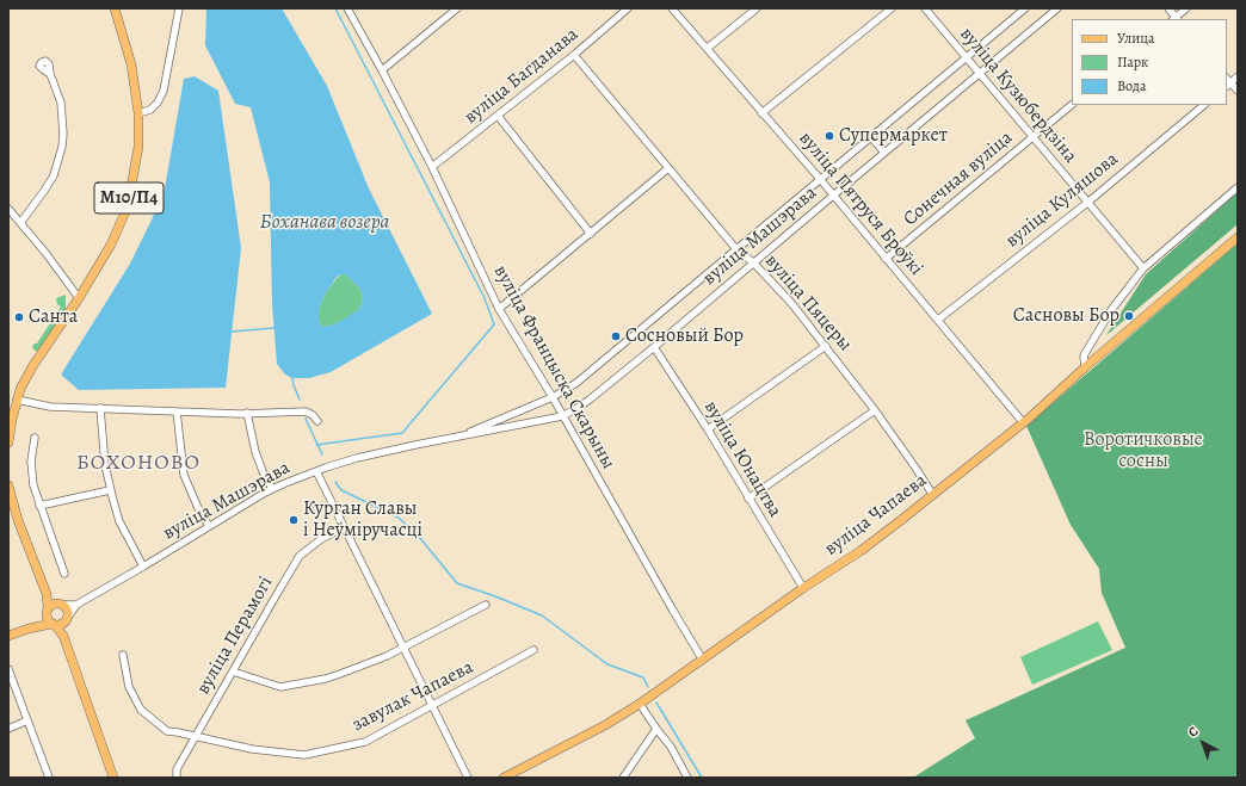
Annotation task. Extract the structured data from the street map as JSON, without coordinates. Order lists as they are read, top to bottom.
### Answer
{
  "streets": {
    "main road": ["М10/П4", "вуліца Чапаева"],
    "street": [
      "вуліца Багданава",
      "вуліца Кузюбердзіна",
      "Сонечная вуліца",
      "вуліца Куляшова",
      "вуліца Пятруся Броўкі",
      "вуліца Машэрава",
      "вуліца Пяцеры",
      "вуліца Францыска Скарыны",
      "вуліца Юнацтва",
      "вуліца Перамогі",
      "завулак Чапаева"
    ]
  },
  "crossings": [
    ["вуліца Багданава", "вуліца Пяцеры"],
    ["вуліца Багданава", "вуліца Францыска Скарыны"],
    ["вуліца Кузюбердзіна", "Сонечная вуліца"],
    ["вуліца Кузюбердзіна", "вуліца Куляшова"],
    ["вуліца Кузюбердзіна", "вуліца Машэрава"],
    ["Сонечная вуліца", "вуліца Пятруся Броўкі"],
    ["вуліца Куляшова", "вуліца Пятруся Броўкі"],
    ["вуліца Пятруся Броўкі", "вуліца Машэрава"],
    ["вуліца Пятруся Броўкі", "вуліца Чапаева"],
    ["вуліца Машэрава", "вуліца Пяцеры"],
    ["вуліца Машэрава", "вуліца Францыска Скарыны"],
    ["вуліца Машэрава", "вуліца Юнацтва"],
    ["вуліца Пяцеры", "вуліца Чапаева"],
    ["вуліца Францыска Скарыны", "вуліца Чапаева"],
    ["вуліца Юнацтва", "вуліца Чапаева"],
    ["вуліца Перамогі", "завулак Чапаева"]
  ],
  "districts": ["БОХОНОВО"],
  "water": ["Боханава возера"],
  "parks": ["Воротичковые сосны"],
  "places": [
    "Супермаркет",
    "Сасновы Бор",
    "Санта",
    "Сосновый Бор",
    "Курган Славы і Неўміручасці"
  ],
  "legend": ["Улица", "Парк", "Вода"],
  "north": "top left"
}
